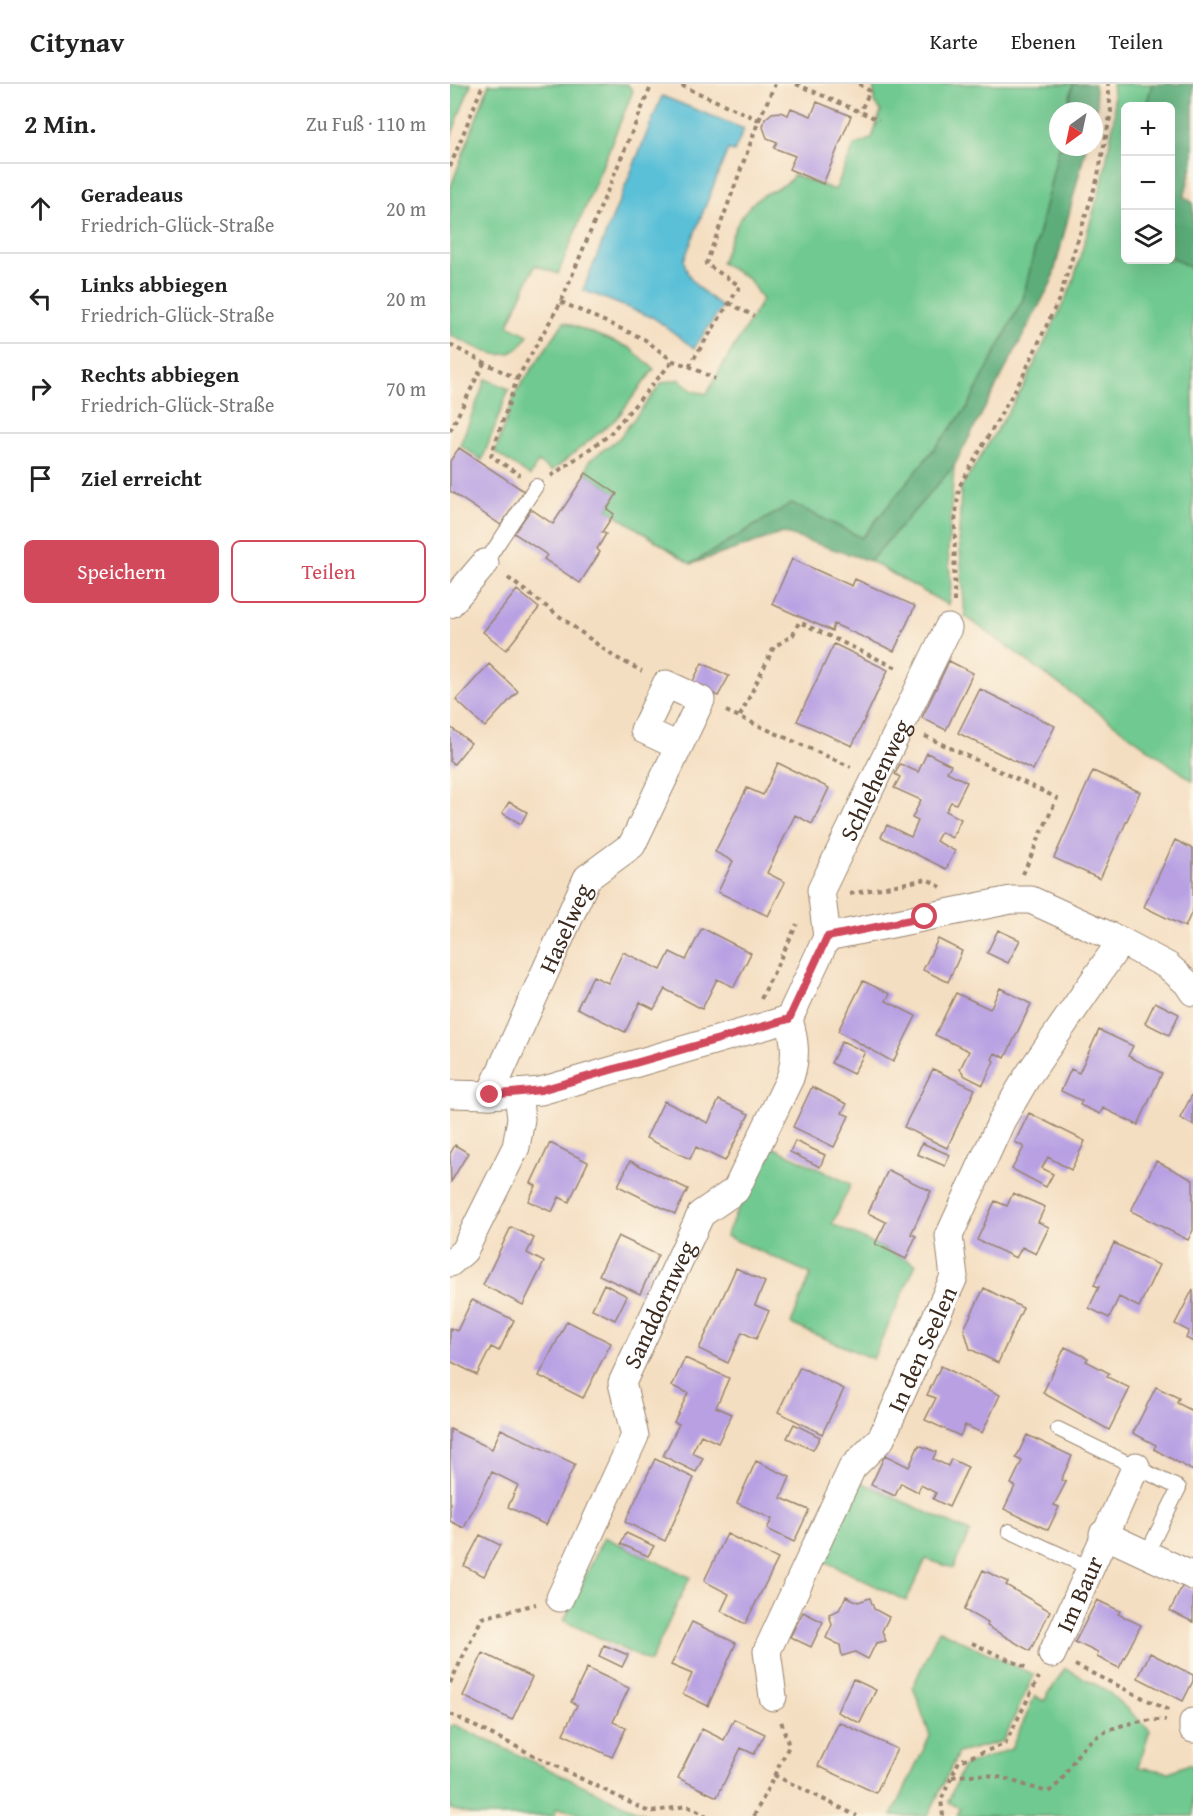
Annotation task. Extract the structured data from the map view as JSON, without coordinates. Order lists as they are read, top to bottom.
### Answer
{
  "streets": {
    "street": [
      "Schlehenweg",
      "Haselweg",
      "Sanddornweg",
      "In den Seelen",
      "Im Baur"
    ]
  },
  "north": "bottom left",
  "page": {
    "header": "Citynav",
    "nav": ["Karte", "Ebenen", "Teilen"],
    "heading": ["2 Min.", "Zu Fuß · 110 m"],
    "map_buttons": ["+", "−"],
    "list": [
      ["Geradeaus", "Friedrich-Glück-Straße", "20 m"],
      ["Links abbiegen", "Friedrich-Glück-Straße", "20 m"],
      ["Rechts abbiegen", "Friedrich-Glück-Straße", "70 m"],
      "Ziel erreicht"
    ],
    "buttons": ["Speichern", "Teilen"]
  }
}
